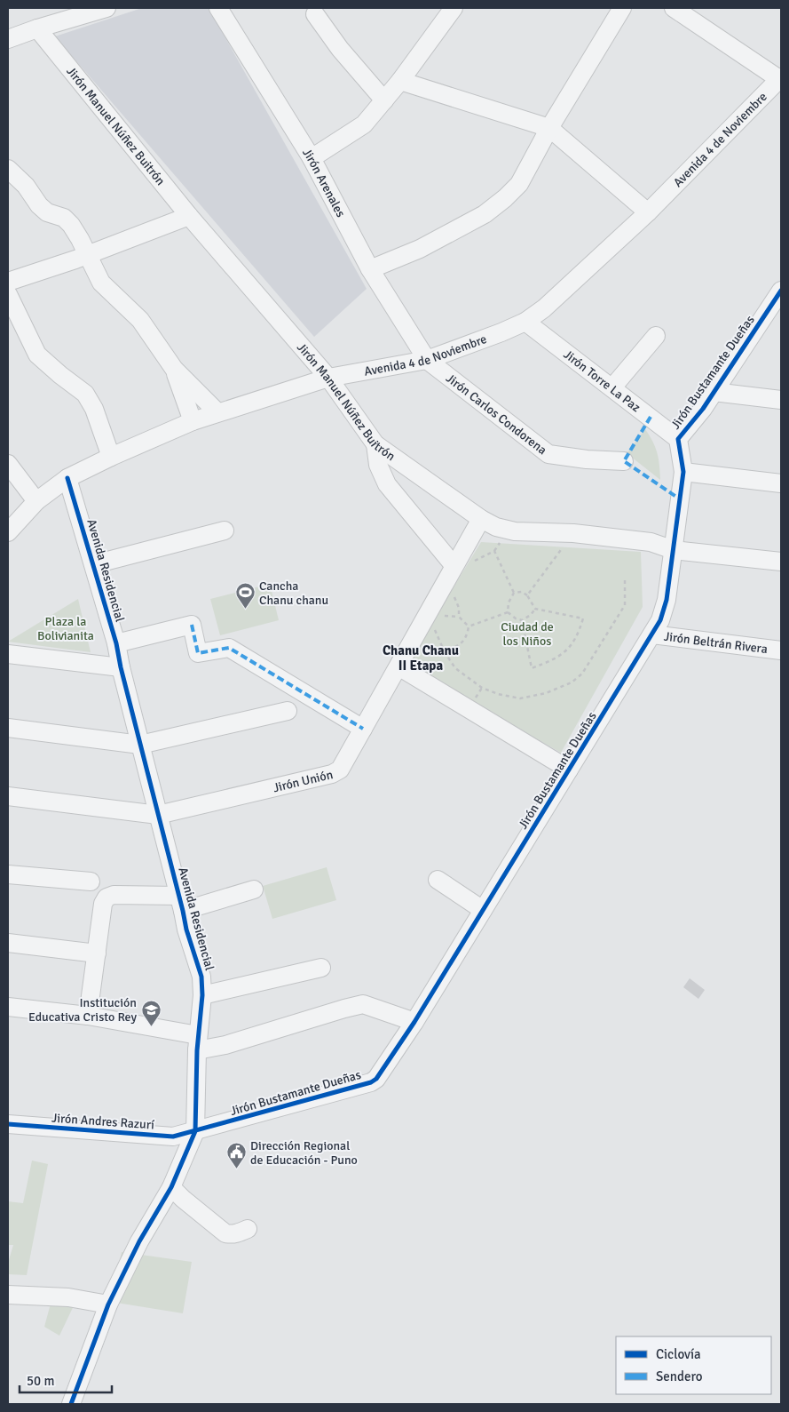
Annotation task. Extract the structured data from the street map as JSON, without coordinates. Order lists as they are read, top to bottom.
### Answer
{
  "streets": {
    "street": [
      "Jirón Manuel Núñez Buitrón",
      "Avenida 4 de Noviembre",
      "Jirón Arenales",
      "Jirón Bustamante Dueñas",
      "Jirón Torre La Paz",
      "Jirón Carlos Condorena",
      "Avenida Residencial",
      "Jirón Beltrán Rivera",
      "Jirón Unión",
      "Jirón Andres Razurí"
    ]
  },
  "crossings": [
    ["Jirón Manuel Núñez Buitrón", "Avenida 4 de Noviembre"],
    ["Jirón Manuel Núñez Buitrón", "Jirón Bustamante Dueñas"],
    ["Jirón Manuel Núñez Buitrón", "Jirón Unión"],
    ["Avenida 4 de Noviembre", "Jirón Arenales"],
    ["Avenida 4 de Noviembre", "Jirón Torre La Paz"],
    ["Avenida 4 de Noviembre", "Jirón Carlos Condorena"],
    ["Avenida 4 de Noviembre", "Avenida Residencial"],
    ["Jirón Arenales", "Jirón Carlos Condorena"],
    ["Jirón Bustamante Dueñas", "Jirón Torre La Paz"],
    ["Jirón Bustamante Dueñas", "Avenida Residencial"],
    ["Jirón Bustamante Dueñas", "Jirón Beltrán Rivera"],
    ["Jirón Bustamante Dueñas", "Jirón Andres Razurí"],
    ["Avenida Residencial", "Jirón Unión"],
    ["Avenida Residencial", "Jirón Andres Razurí"]
  ],
  "districts": ["Chanu Chanu II Etapa"],
  "parks": ["Plaza la Bolivianita", "Ciudad de los Niños"],
  "places": {
    "sports": ["Cancha Chanu chanu"],
    "school or university": ["Institución Educativa Cristo Rey"],
    "public building": ["Dirección Regional de Educación - Puno"]
  },
  "legend": ["Ciclovía", "Sendero"],
  "scale_bar": "50 m"
}
